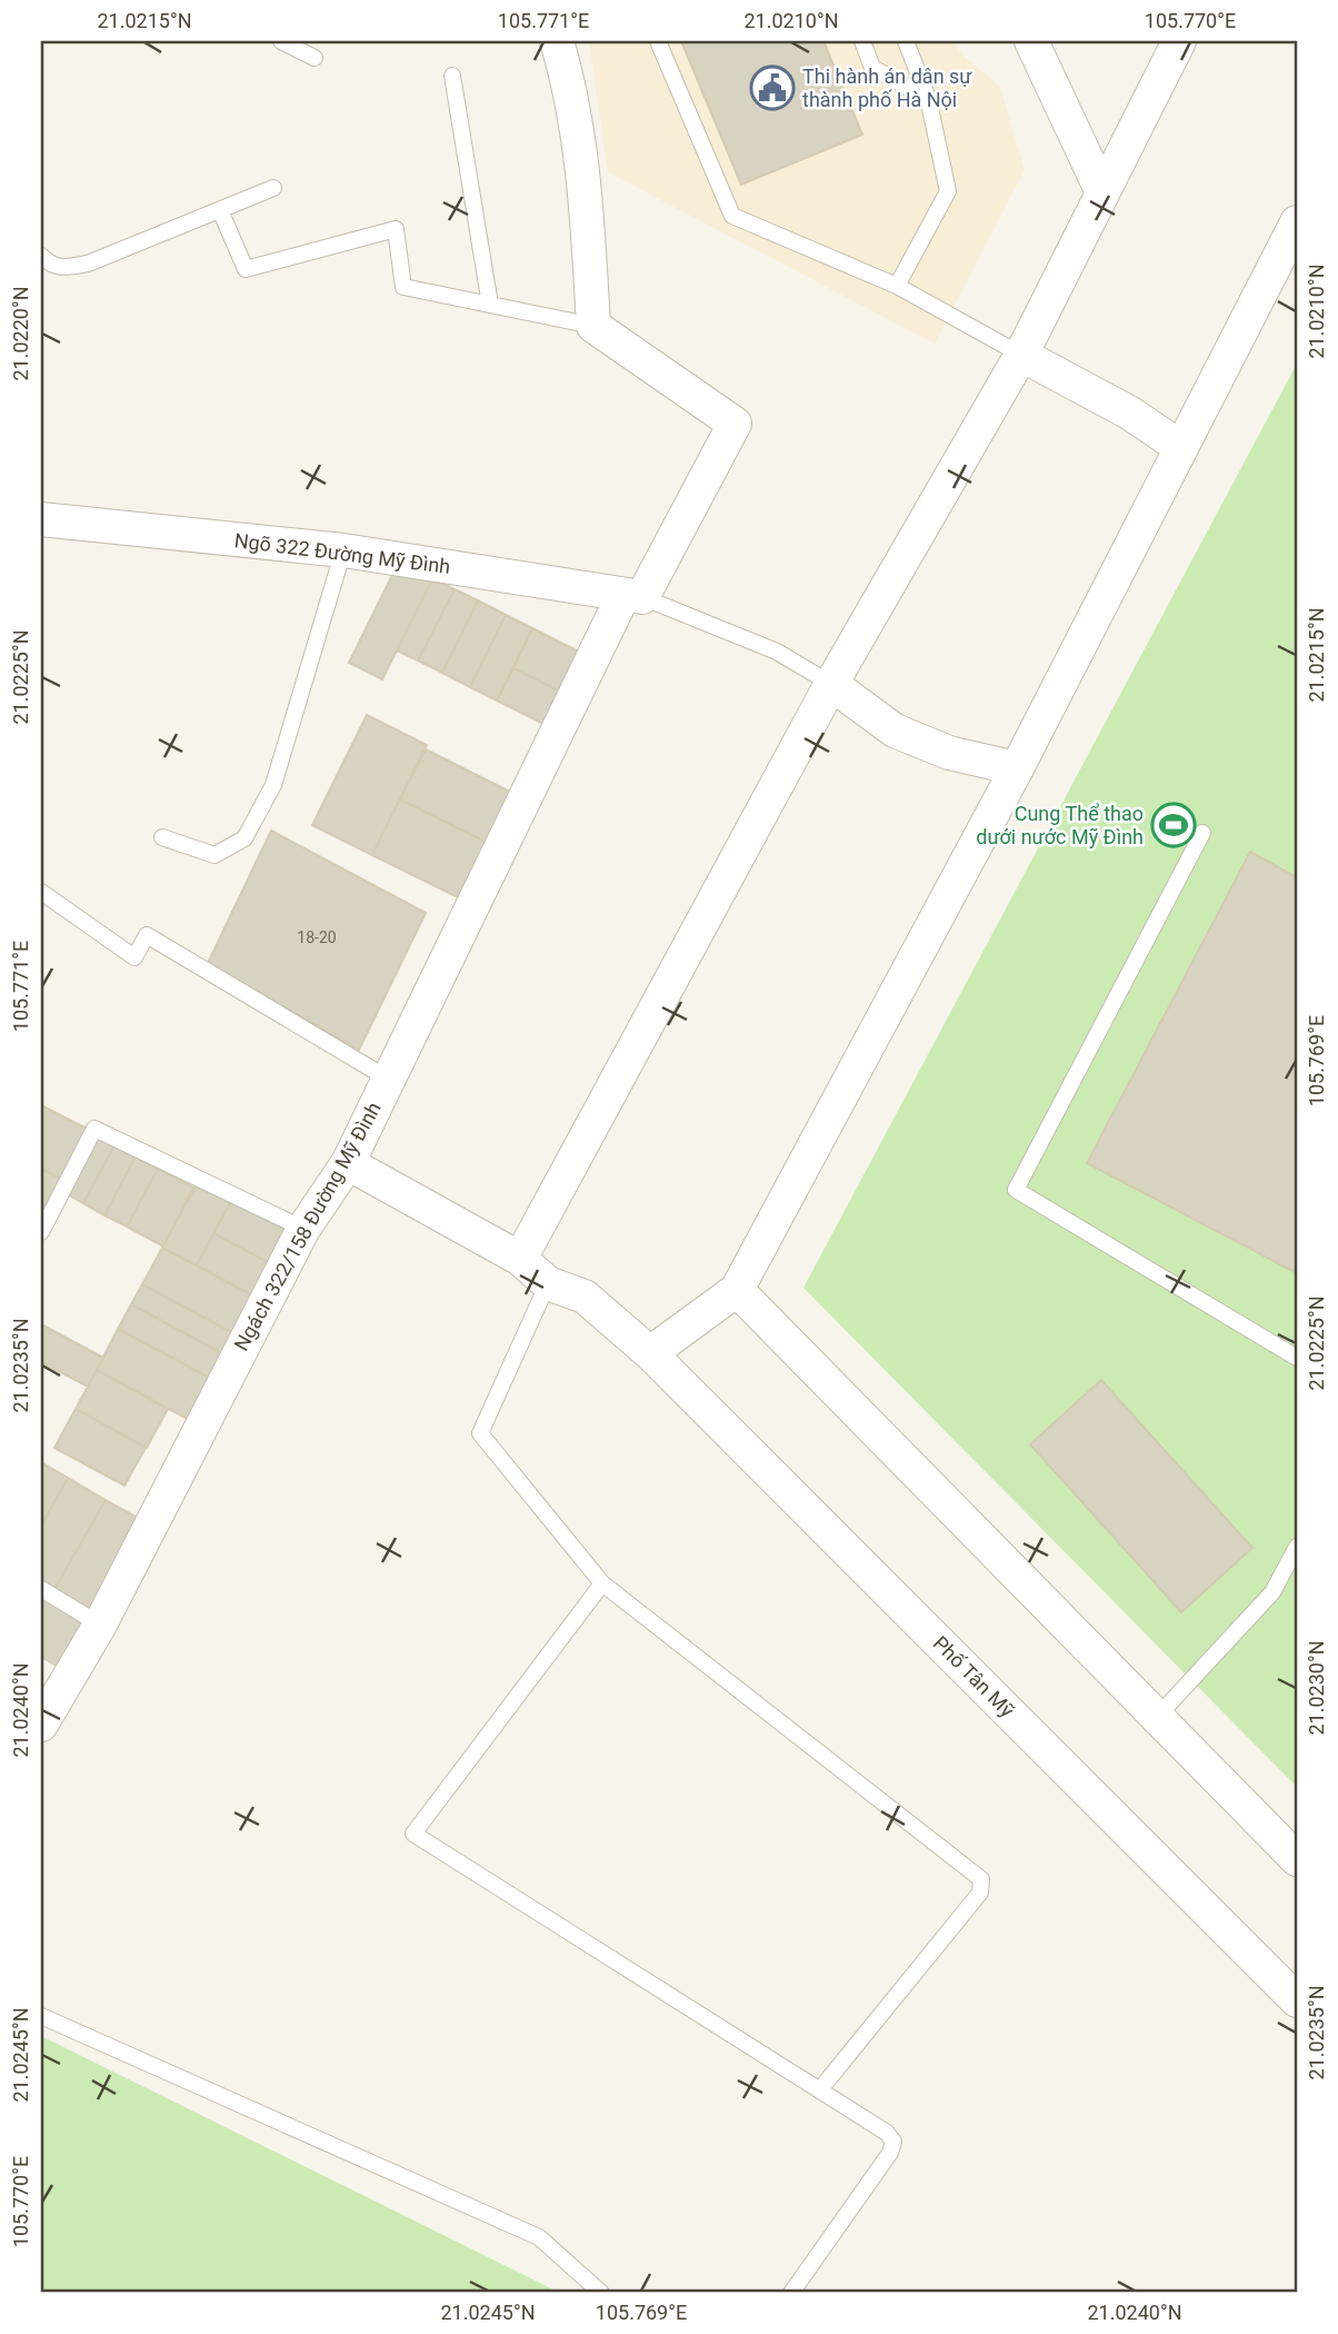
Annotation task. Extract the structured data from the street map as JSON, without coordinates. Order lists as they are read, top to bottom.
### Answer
{
  "streets": {
    "street": ["Ngõ 322 Đường Mỹ Đình", "Ngách 322/158 Đường Mỹ Đình", "Phố Tân Mỹ"]
  },
  "crossings": [
    ["Ngõ 322 Đường Mỹ Đình", "Ngách 322/158 Đường Mỹ Đình"]
  ],
  "places": {
    "public building": ["Thi hành án dân sự thành phố Hà Nội"],
    "sports": ["Cung Thể thao dưới nước Mỹ Đình"]
  },
  "house_numbers": ["18-20"],
  "coordinates": [
    "21.0215°N",
    "105.771°E",
    "21.0210°N",
    "105.770°E",
    "21.0220°N",
    "21.0225°N",
    "105.769°E",
    "21.0235°N",
    "21.0230°N",
    "21.0240°N",
    "21.0245°N"
  ]
}
